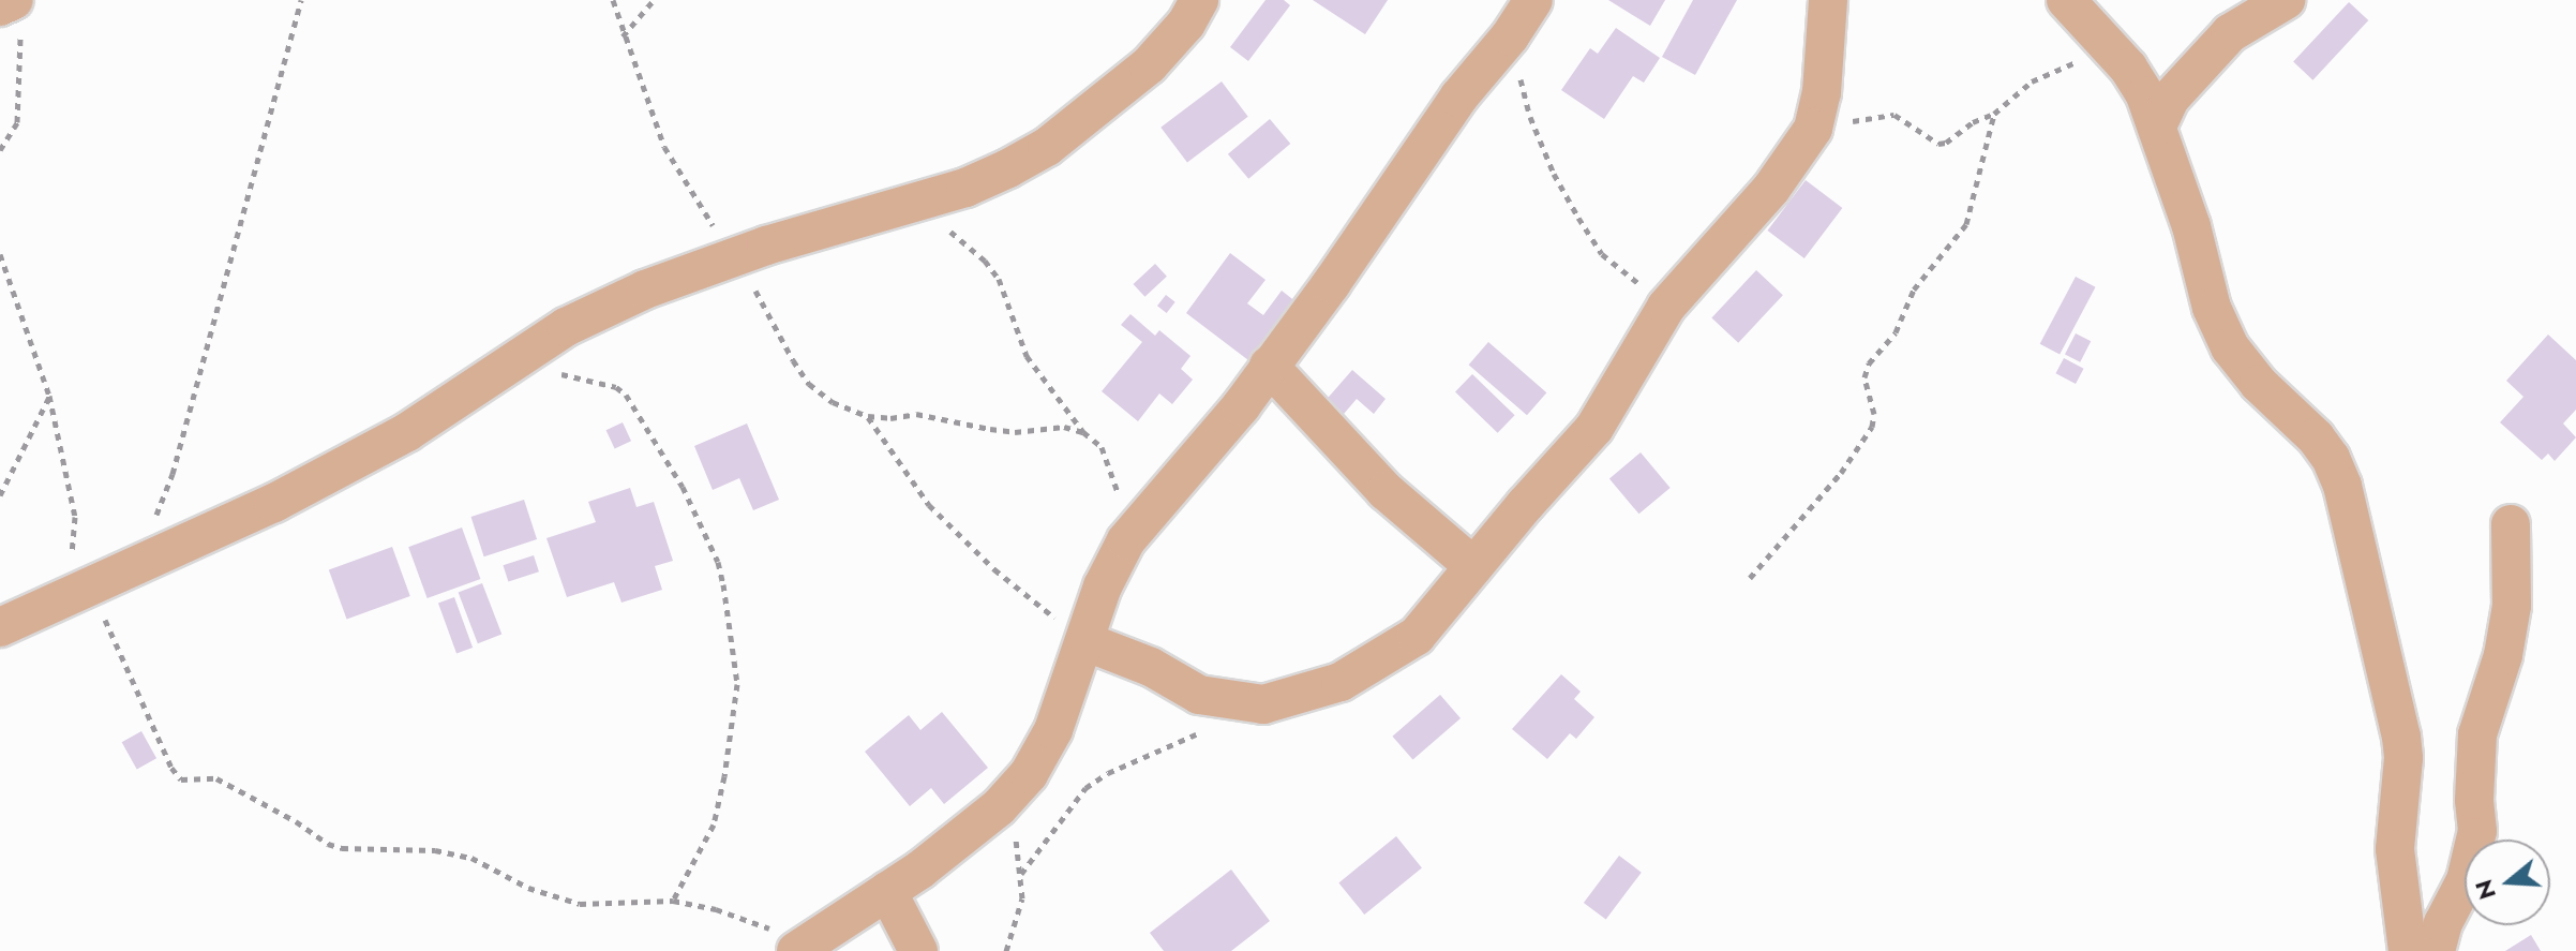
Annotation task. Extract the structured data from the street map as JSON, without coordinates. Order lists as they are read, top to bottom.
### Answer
{
  "north": "left"
}
